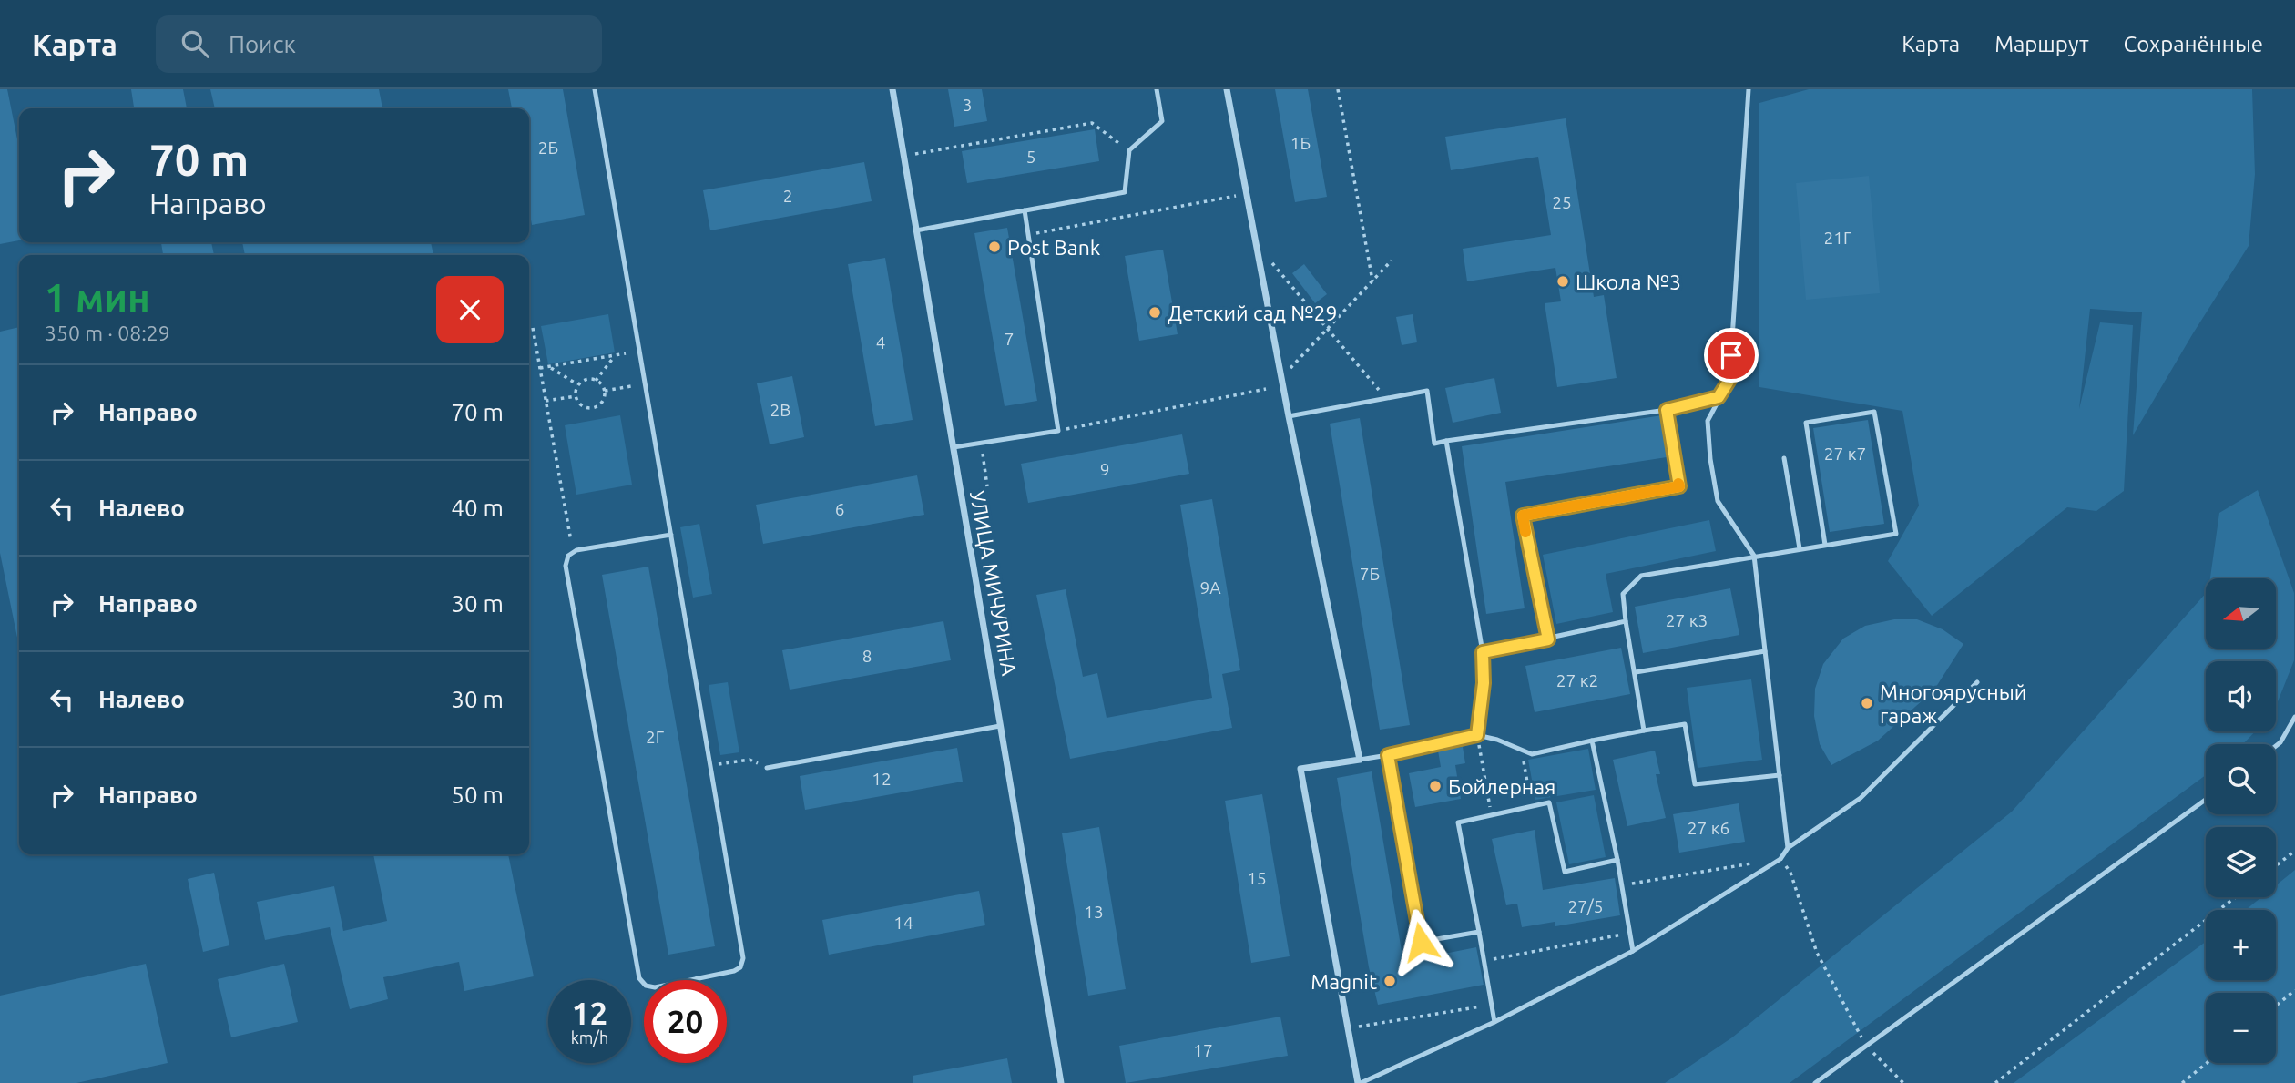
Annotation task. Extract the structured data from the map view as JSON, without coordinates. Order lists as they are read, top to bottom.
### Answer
{
  "streets": {
    "street": ["УЛИЦА МИЧУРИНА"]
  },
  "places": [
    "Post Bank",
    "Школа №3",
    "Детский сад №29",
    "Многоярусный гараж",
    "Бойлерная",
    "Magnit"
  ],
  "house_numbers": [
    "3",
    "1Б",
    "2Б",
    "5",
    "2",
    "25",
    "21Г",
    "7",
    "4",
    "2В",
    "27 к7",
    "9",
    "6",
    "7Б",
    "9А",
    "27 к3",
    "8",
    "27 к2",
    "2Г",
    "12",
    "27 к6",
    "15",
    "27/5",
    "13",
    "14",
    "17"
  ],
  "north": "left",
  "page": {
    "header": "Карта",
    "search": "Поиск",
    "nav": ["Карта", "Маршрут", "Сохранённые"],
    "turn": ["70 m", "Направо"],
    "heading": ["1 мин", "350 m · 08:29"],
    "list": [
      {
        "name": "Направо",
        "value": "70 m"
      },
      {
        "name": "Налево",
        "value": "40 m"
      },
      {
        "name": "Направо",
        "value": "30 m"
      },
      {
        "name": "Налево",
        "value": "30 m"
      },
      {
        "name": "Направо",
        "value": "50 m"
      }
    ],
    "map_buttons": ["+", "−"],
    "speed": "12 km/h",
    "limit": "20"
  }
}
